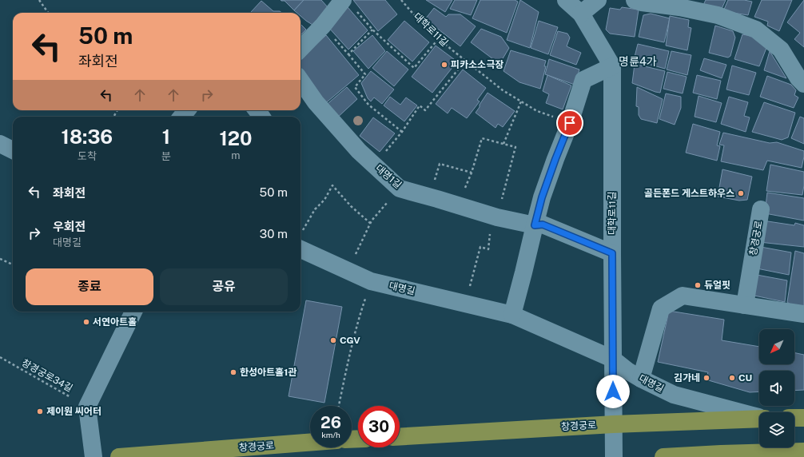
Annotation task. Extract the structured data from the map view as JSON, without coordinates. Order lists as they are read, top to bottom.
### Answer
{
  "streets": {
    "main road": ["창경궁로"],
    "street": ["대학로11길", "대명1길", "대명길"],
    "path": ["창경궁로34길"]
  },
  "crossings": [
    ["대학로11길", "대명1길"],
    ["대학로11길", "창경궁로"],
    ["대학로11길", "대명길"]
  ],
  "districts": ["명륜4가"],
  "places": [
    "피카소소극장",
    "골든폰드 게스트하우스",
    "듀얼핏",
    "서연아트홀",
    "CGV",
    "한성아트홀1관",
    "김가네",
    "CU",
    "제이원 씨어터"
  ],
  "north": "bottom left",
  "page": {
    "turn": ["50 m", "좌회전"],
    "eta": [
      "18:36",
      "도착",
      "1",
      "분",
      "120",
      "m"
    ],
    "list": [
      {
        "name": "좌회전",
        "value": "50 m"
      },
      {
        "name": "우회전",
        "note": "대명길",
        "value": "30 m"
      }
    ],
    "buttons": ["종료", "공유"],
    "speed": "26 km/h",
    "limit": "30"
  }
}
